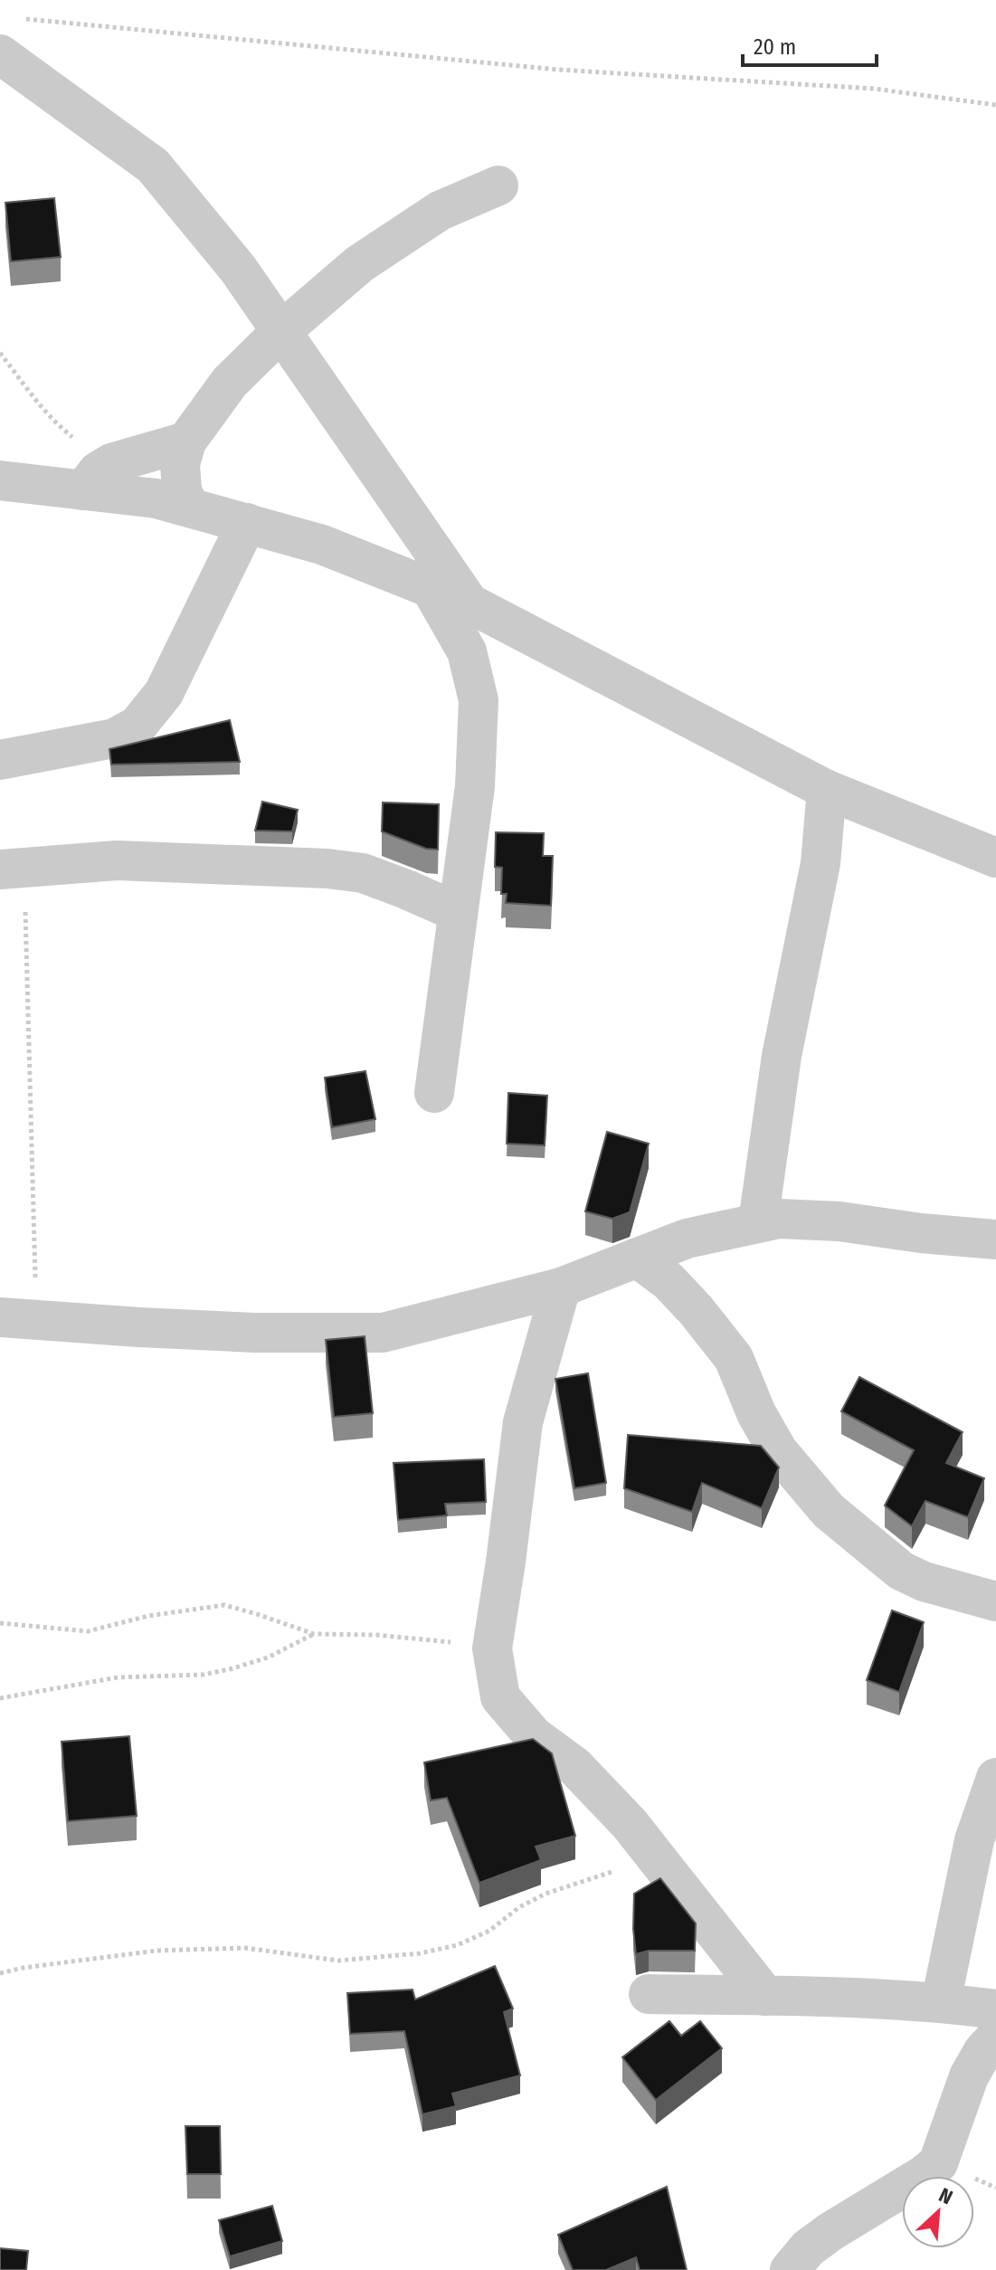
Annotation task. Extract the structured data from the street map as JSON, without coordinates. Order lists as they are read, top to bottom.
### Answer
{
  "scale_bar": "20 m",
  "north": "top right"
}
